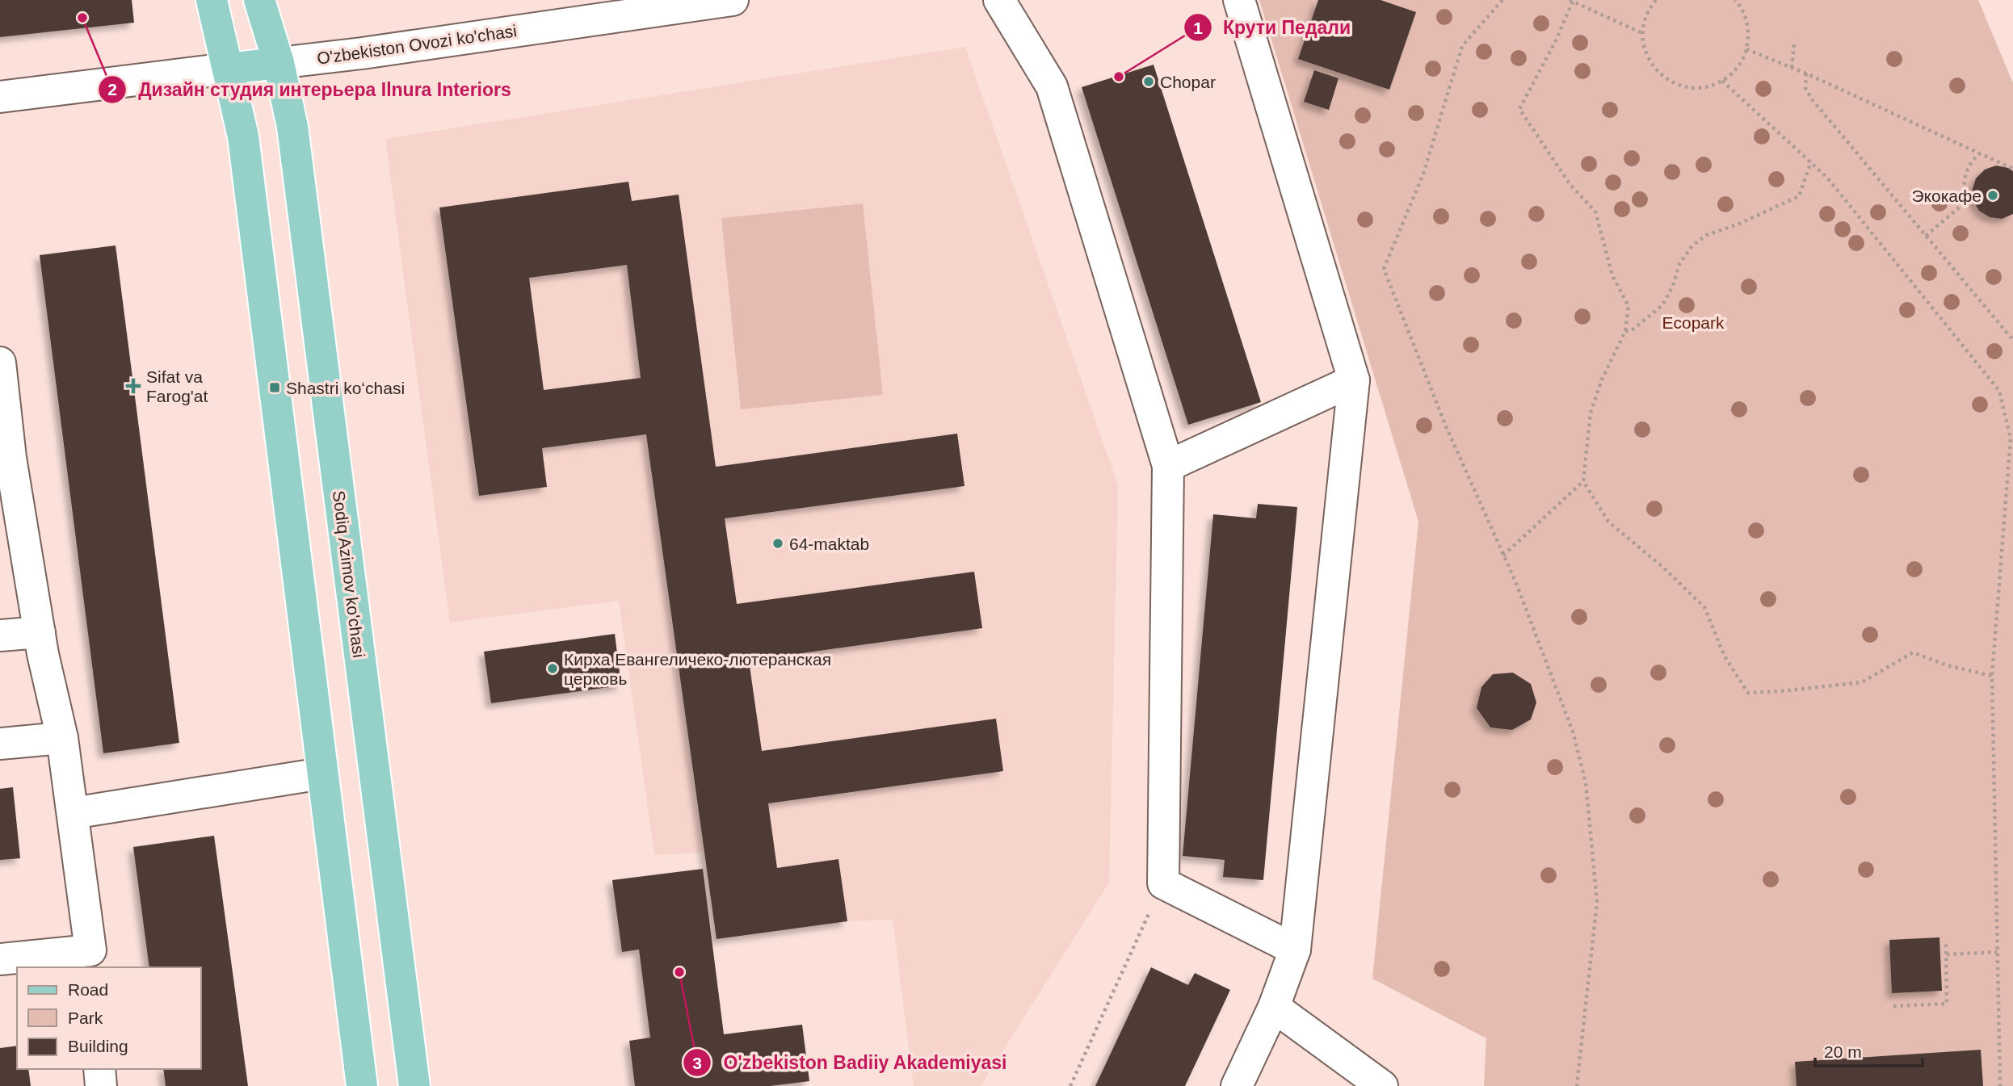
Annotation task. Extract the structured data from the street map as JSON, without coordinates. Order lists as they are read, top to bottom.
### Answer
{
  "streets": {
    "main road": ["O'zbekiston Ovozi ko'chasi", "Sodiq Azimov ko'chasi"]
  },
  "crossings": [
    ["O'zbekiston Ovozi ko'chasi", "Sodiq Azimov ko'chasi"]
  ],
  "parks": ["Ecopark"],
  "places": {
    "other": [
      "Дизайн студия интерьера Ilnura Interiors",
      "Крути Педали",
      "Chopar",
      "Экокафе",
      "64-maktab",
      "Кирха Евангеличеко-лютеранская церковь",
      "O'zbekiston Badiiy Akademiyasi"
    ],
    "health": ["Sifat va Farog'at"],
    "transit": ["Shastri koʻchasi"]
  },
  "legend": ["Road", "Park", "Building"],
  "scale_bar": "20 m"
}
